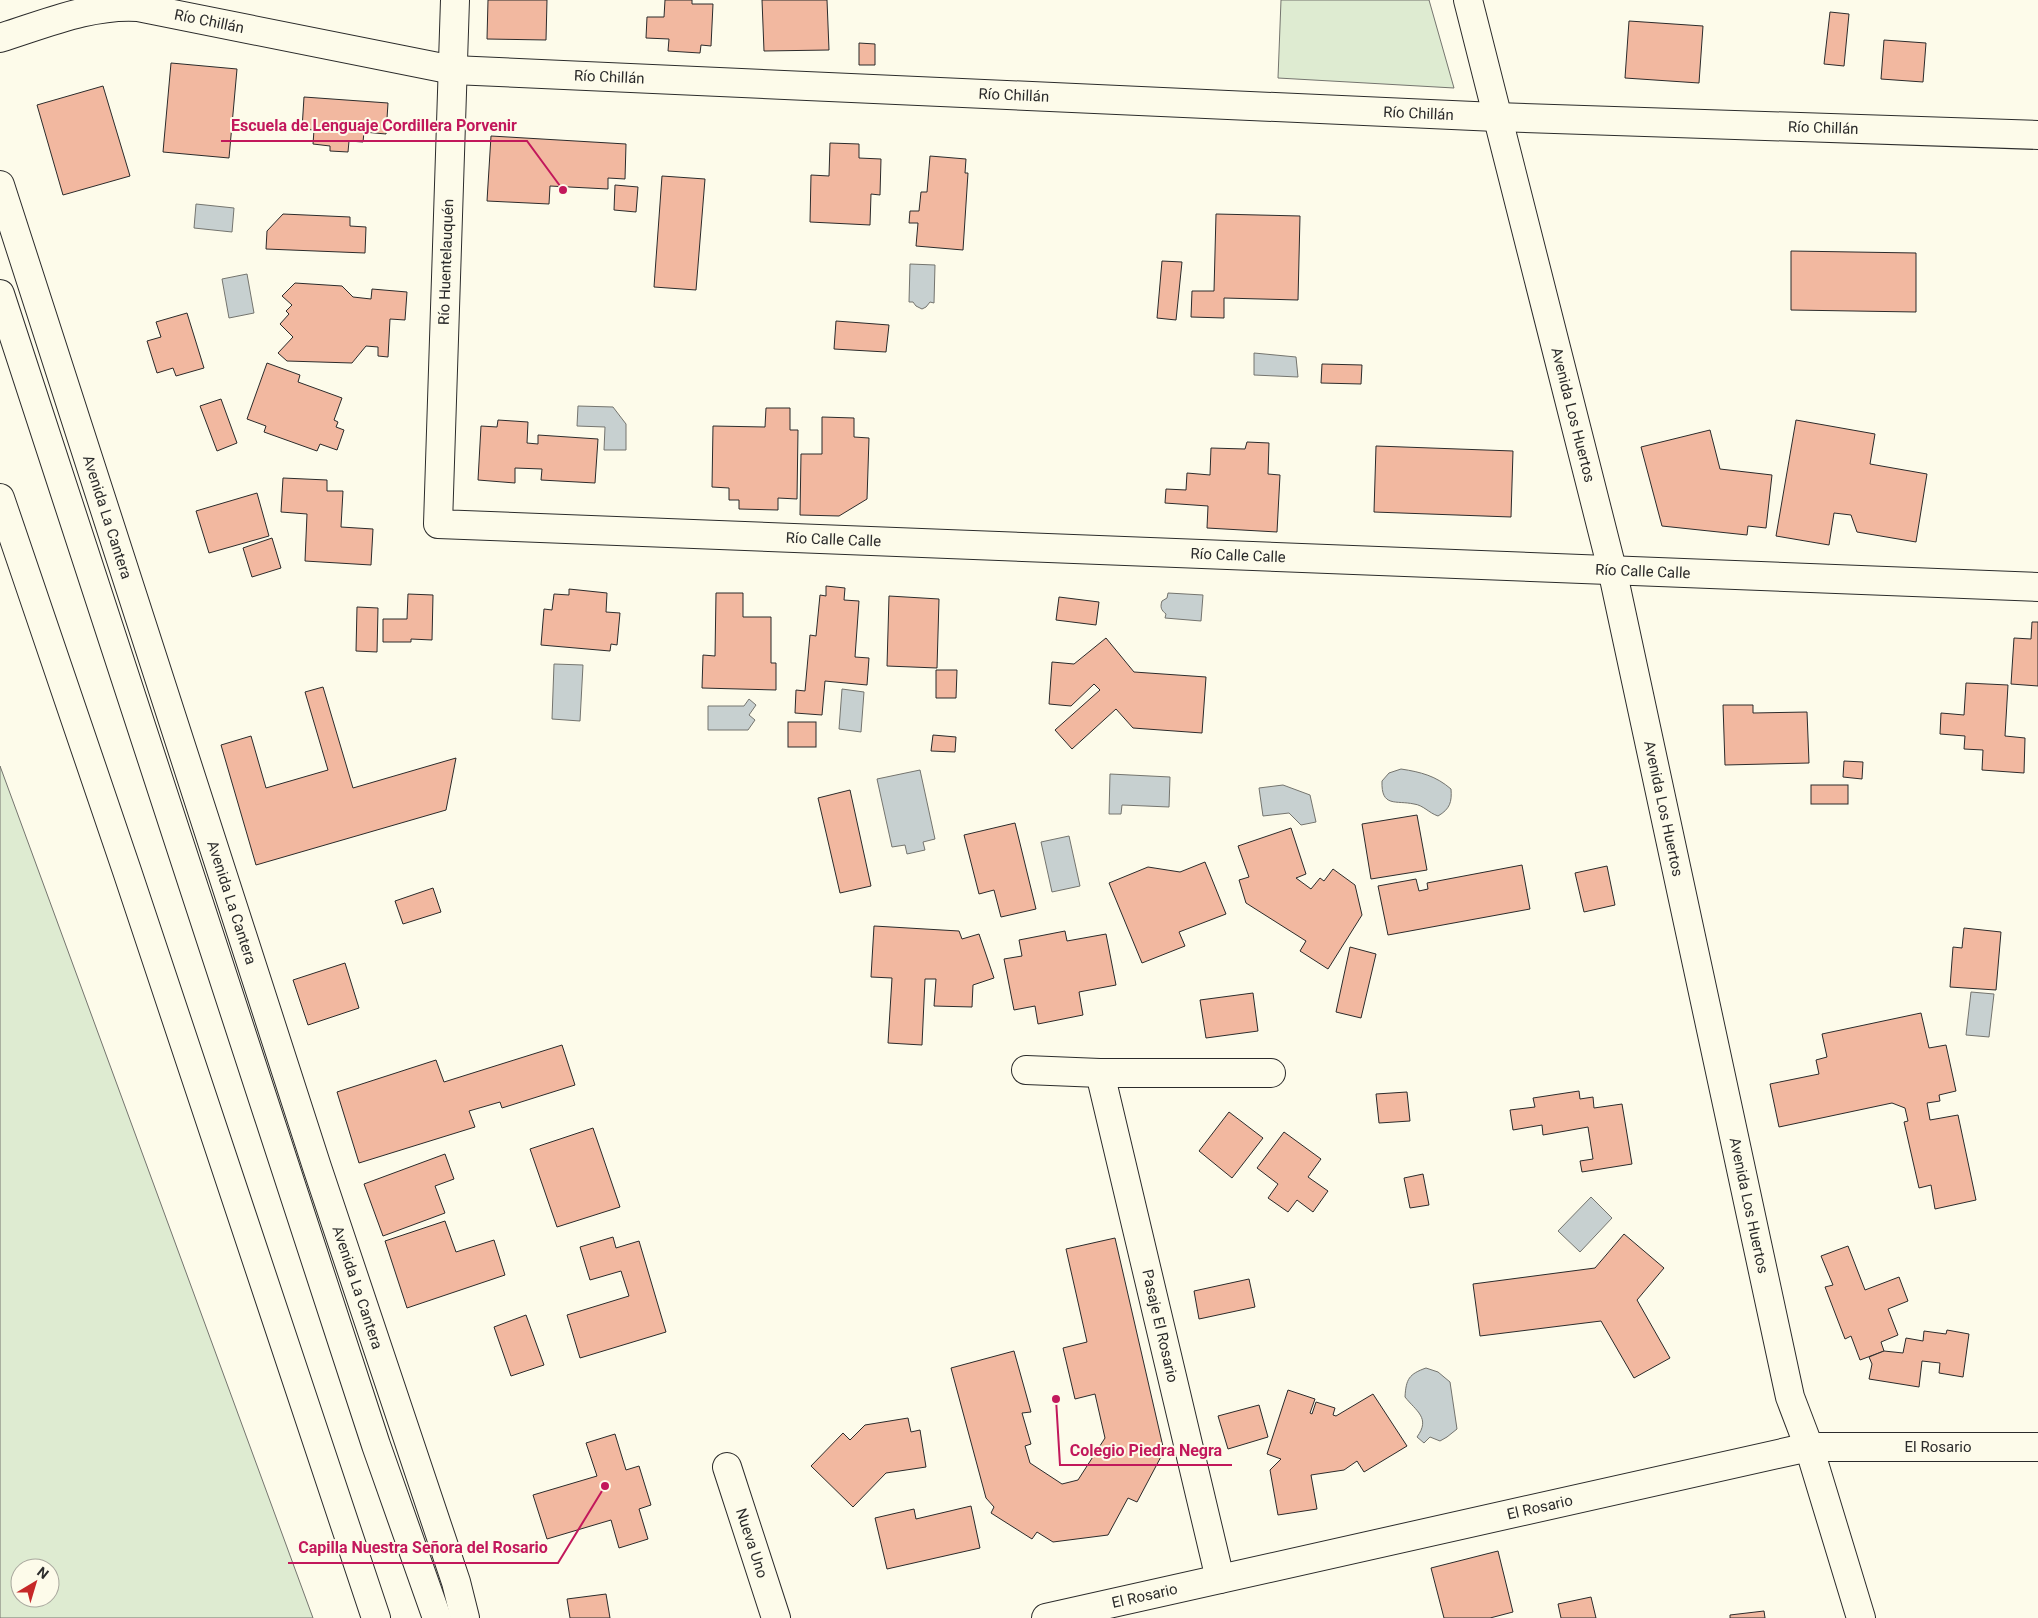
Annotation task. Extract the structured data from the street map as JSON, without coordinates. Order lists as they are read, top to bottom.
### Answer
{
  "streets": {
    "main road": [
      "Río Chillán",
      "Río Huentelauquén",
      "Avenida Los Huertos",
      "Avenida La Cantera",
      "Río Calle Calle",
      "Pasaje El Rosario",
      "El Rosario",
      "Nueva Uno"
    ]
  },
  "crossings": [
    ["Río Chillán", "Río Huentelauquén"],
    ["Río Chillán", "Avenida Los Huertos"],
    ["Río Huentelauquén", "Río Calle Calle"],
    ["Avenida Los Huertos", "Río Calle Calle"],
    ["Avenida Los Huertos", "El Rosario"],
    ["Pasaje El Rosario", "El Rosario"]
  ],
  "places": ["Escuela de Lenguaje Cordillera Porvenir", "Colegio Piedra Negra", "Capilla Nuestra Señora del Rosario"],
  "north": "top right"
}
